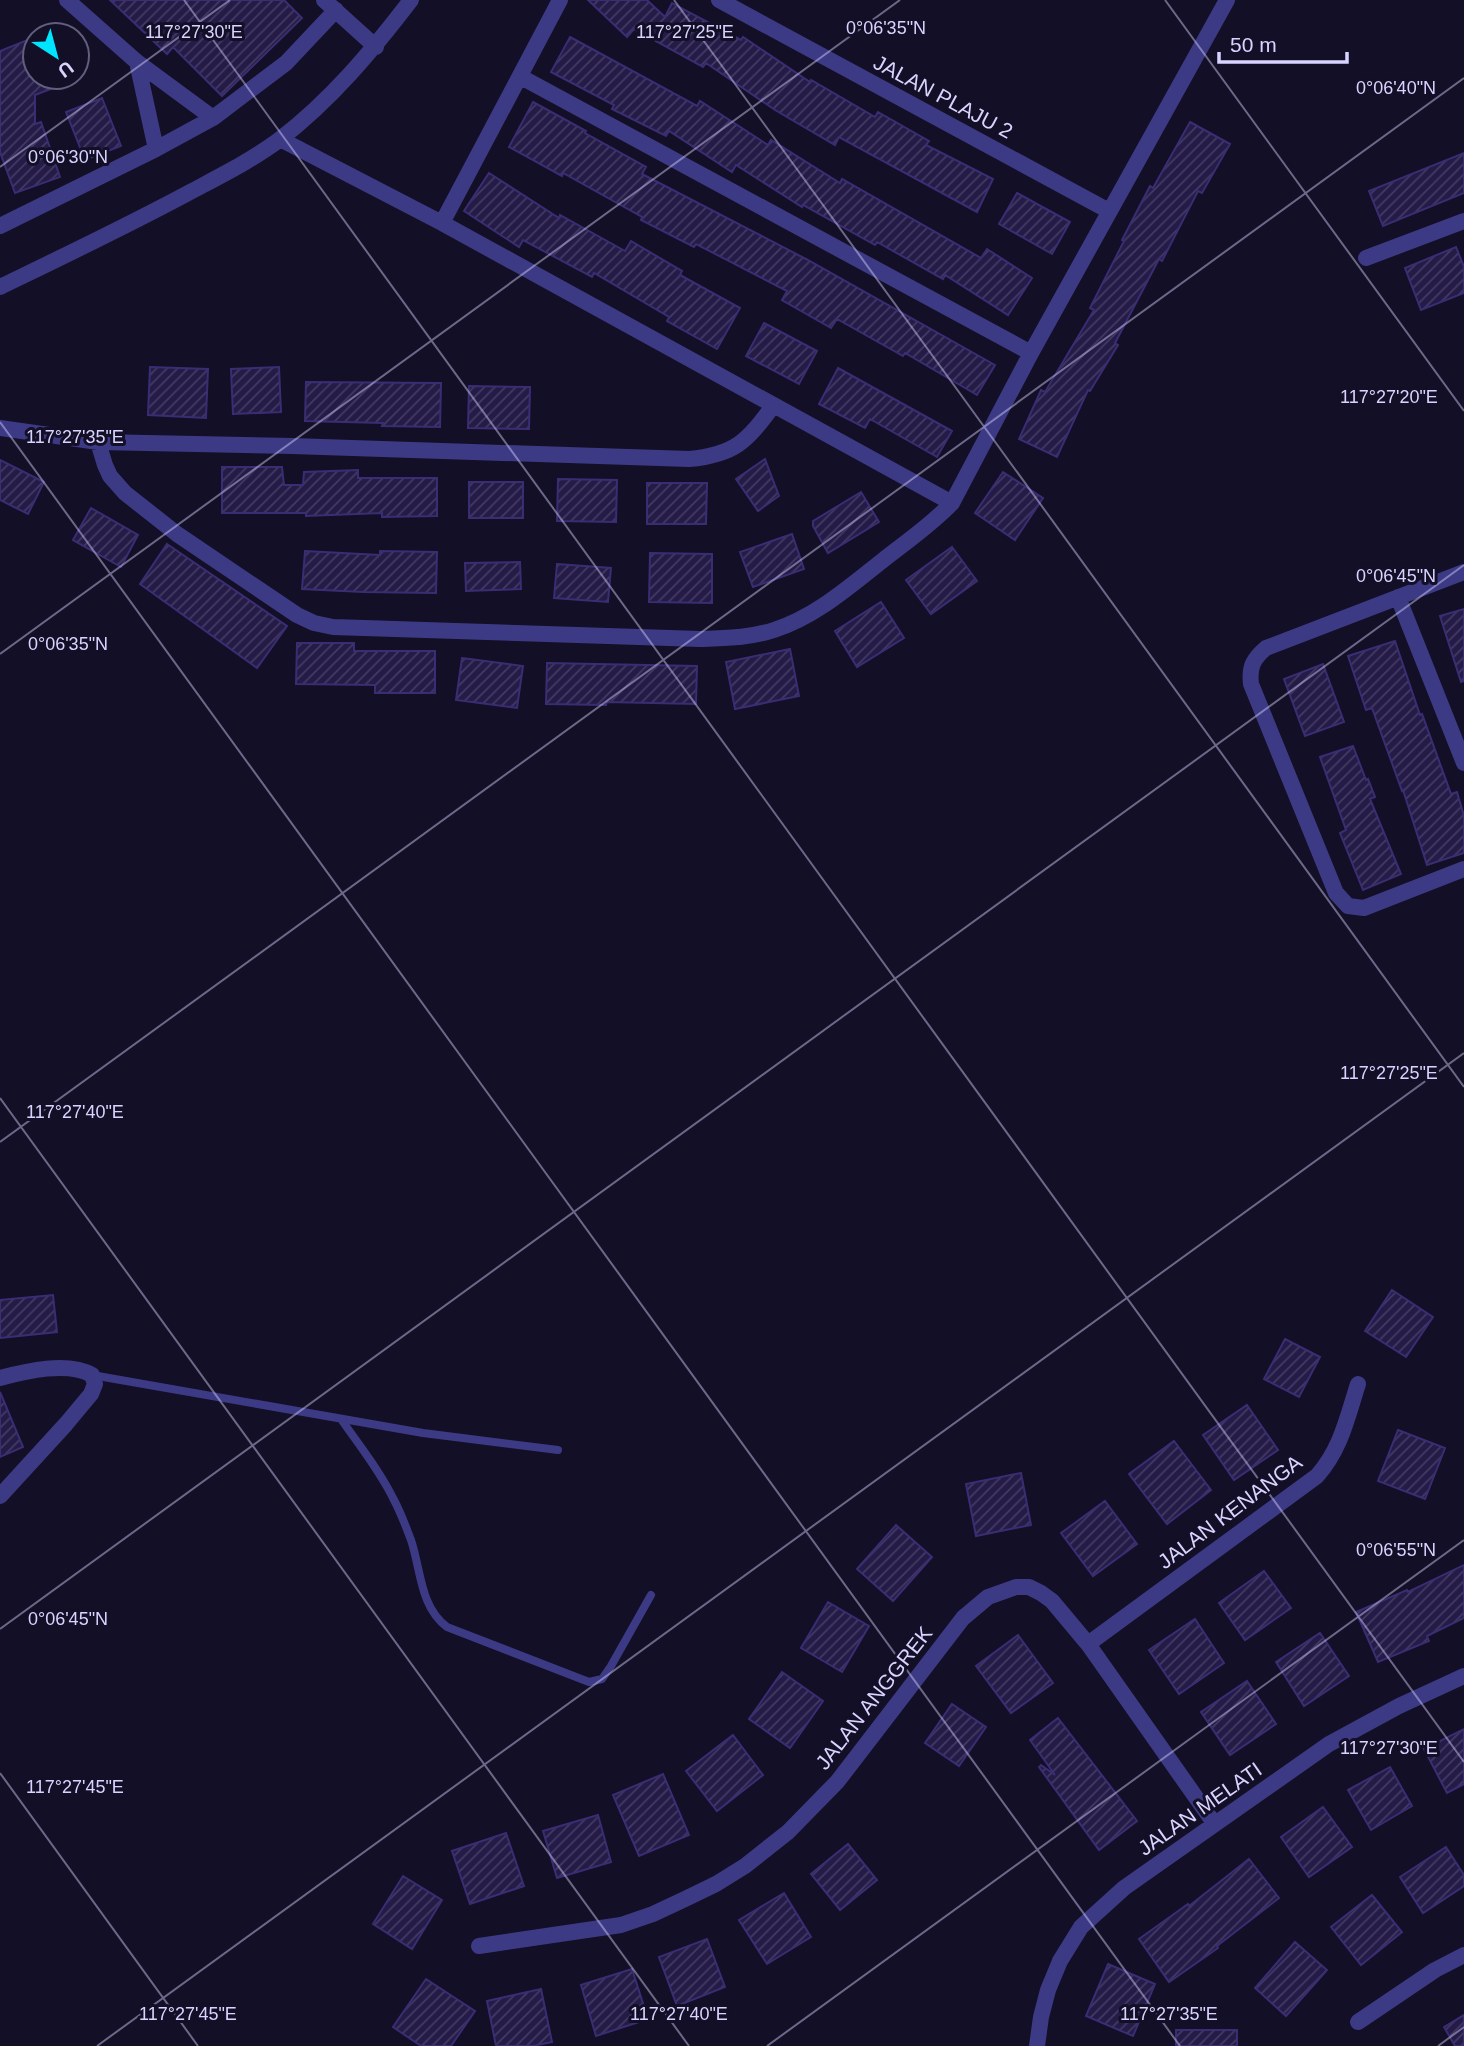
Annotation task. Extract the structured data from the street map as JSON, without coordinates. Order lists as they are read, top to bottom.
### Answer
{
  "streets": {
    "street": [
      "JALAN PLAJU 2",
      "JALAN KENANGA",
      "JALAN ANGGREK",
      "JALAN MELATI"
    ]
  },
  "crossings": [
    ["JALAN KENANGA", "JALAN ANGGREK"],
    ["JALAN ANGGREK", "JALAN MELATI"]
  ],
  "scale_bar": "50 m",
  "north": "bottom right",
  "coordinates": [
    "0°06'35\"N",
    "117°27'30\"E",
    "117°27'25\"E",
    "0°06'40\"N",
    "0°06'30\"N",
    "117°27'20\"E",
    "117°27'35\"E",
    "0°06'45\"N",
    "117°27'40\"E",
    "0°06'55\"N",
    "117°27'45\"E"
  ]
}
